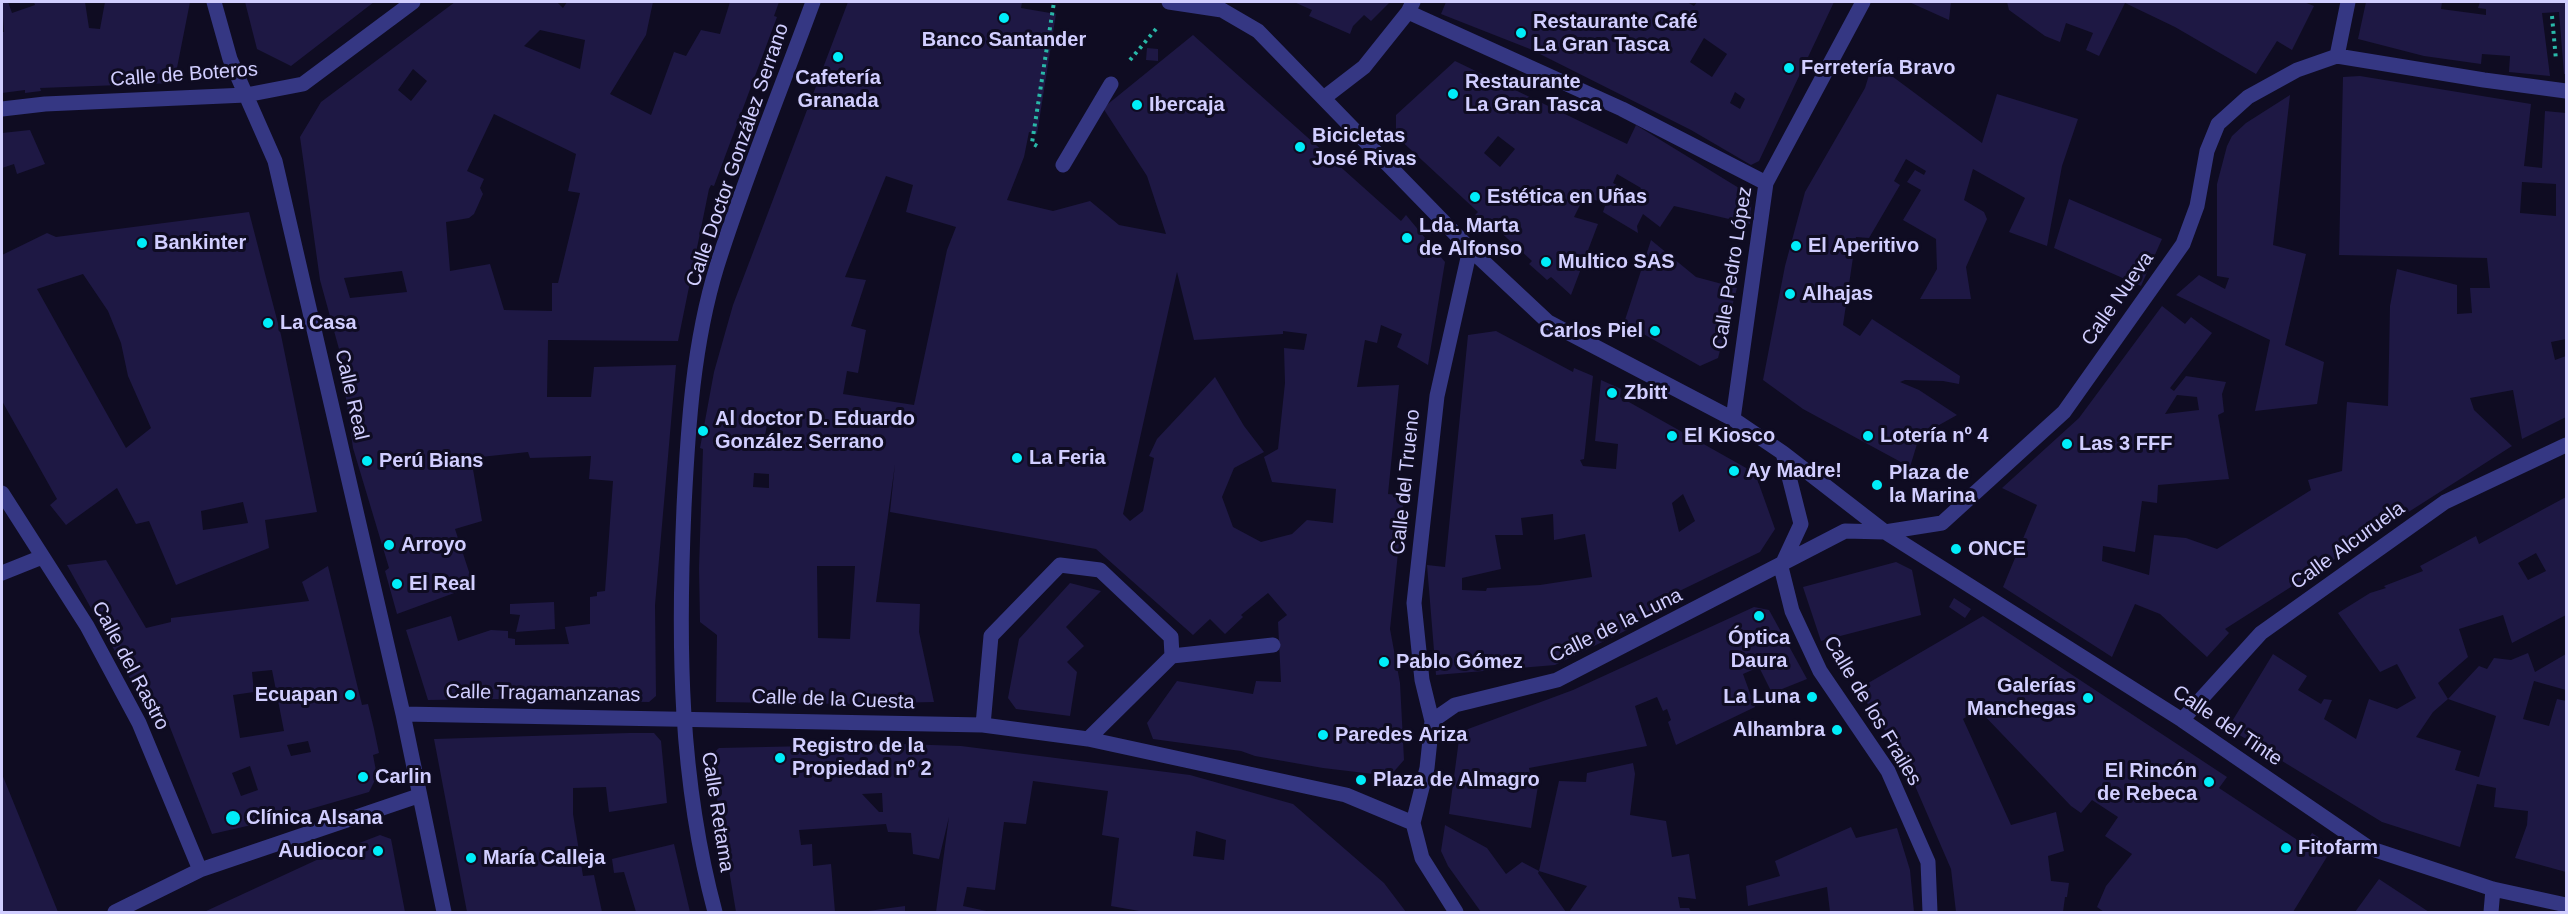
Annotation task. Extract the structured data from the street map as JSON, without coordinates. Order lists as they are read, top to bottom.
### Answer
{
  "streets": {
    "street": [
      "Calle de Boteros",
      "Calle Doctor González Serrano",
      "Calle Pedro López",
      "Calle Nueva",
      "Calle Real",
      "Calle del Trueno",
      "Calle Alcuruela",
      "Calle de la Luna",
      "Calle del Rastro",
      "Calle Tragamanzanas",
      "Calle de la Cuesta",
      "Calle de los Frailes",
      "Calle del Tinte",
      "Calle Retama"
    ]
  },
  "crossings": [
    ["Calle de Boteros", "Calle Real"],
    ["Calle Doctor González Serrano", "Calle Tragamanzanas"],
    ["Calle Doctor González Serrano", "Calle de la Cuesta"],
    ["Calle Doctor González Serrano", "Calle Retama"],
    ["Calle Nueva", "Calle del Tinte"],
    ["Calle Real", "Calle Tragamanzanas"],
    ["Calle del Trueno", "Calle de la Luna"],
    ["Calle Alcuruela", "Calle del Tinte"],
    ["Calle de la Luna", "Calle de los Frailes"],
    ["Calle Tragamanzanas", "Calle de la Cuesta"],
    ["Calle Tragamanzanas", "Calle Retama"],
    ["Calle de la Cuesta", "Calle Retama"]
  ],
  "places": [
    "Banco Santander",
    "Restaurante Café La Gran Tasca",
    "Cafetería Granada",
    "Ferretería Bravo",
    "Restaurante La Gran Tasca",
    "Ibercaja",
    "Bicicletas José Rivas",
    "Estética en Uñas",
    "Lda. Marta de Alfonso",
    "Bankinter",
    "El Aperitivo",
    "Multico SAS",
    "Alhajas",
    "La Casa",
    "Carlos Piel",
    "Zbitt",
    "Al doctor D. Eduardo González Serrano",
    "El Kiosco",
    "Lotería nº 4",
    "Las 3 FFF",
    "La Feria",
    "Perú Bians",
    "Ay Madre!",
    "Plaza de la Marina",
    "Arroyo",
    "ONCE",
    "El Real",
    "Óptica Daura",
    "Pablo Gómez",
    "Ecuapan",
    "La Luna",
    "Galerías Manchegas",
    "Alhambra",
    "Paredes Ariza",
    "Registro de la Propiedad nº 2",
    "Carlin",
    "Plaza de Almagro",
    "El Rincón de Rebeca",
    "Clínica Alsana",
    "Fitofarm",
    "Audiocor",
    "María Calleja"
  ]
}
